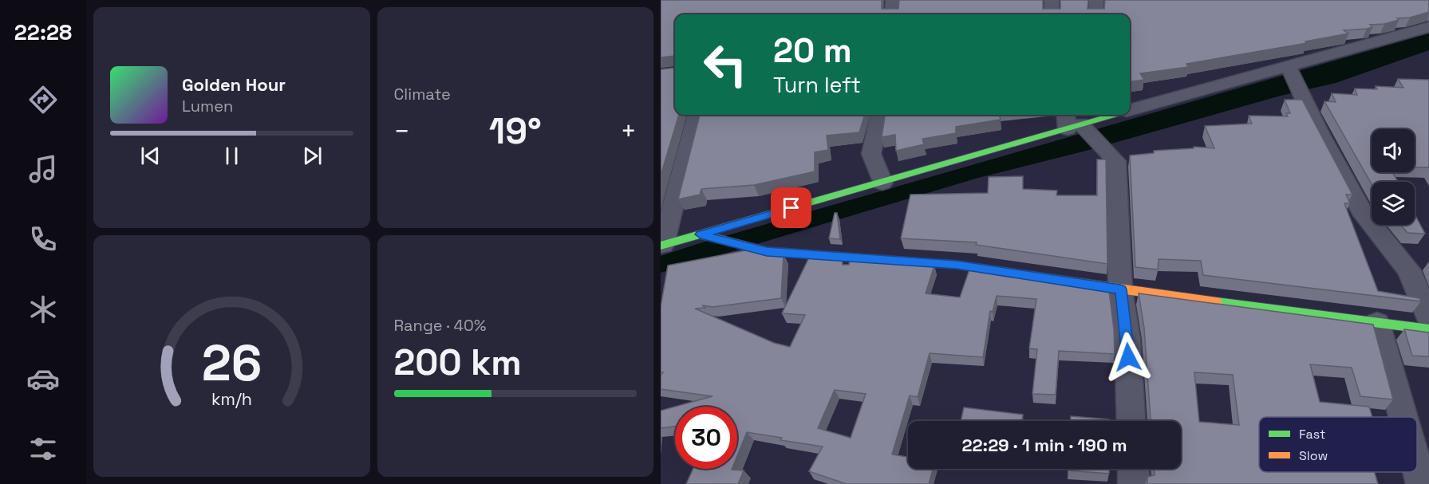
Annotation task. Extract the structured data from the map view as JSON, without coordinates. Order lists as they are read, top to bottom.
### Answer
{
  "legend": ["Fast", "Slow"],
  "page": {
    "tabs": "22:28",
    "tile": [
      "Climate",
      ["Range · 40%", "200 km"]
    ],
    "turn": ["20 m", "Turn left"],
    "song": ["Golden Hour", "Lumen"],
    "heat": ["−", "19°", "+"],
    "limit": "30",
    "trip": "22:29 · 1 min · 190 m",
    "gauge": ["26", "km/h"]
  }
}
